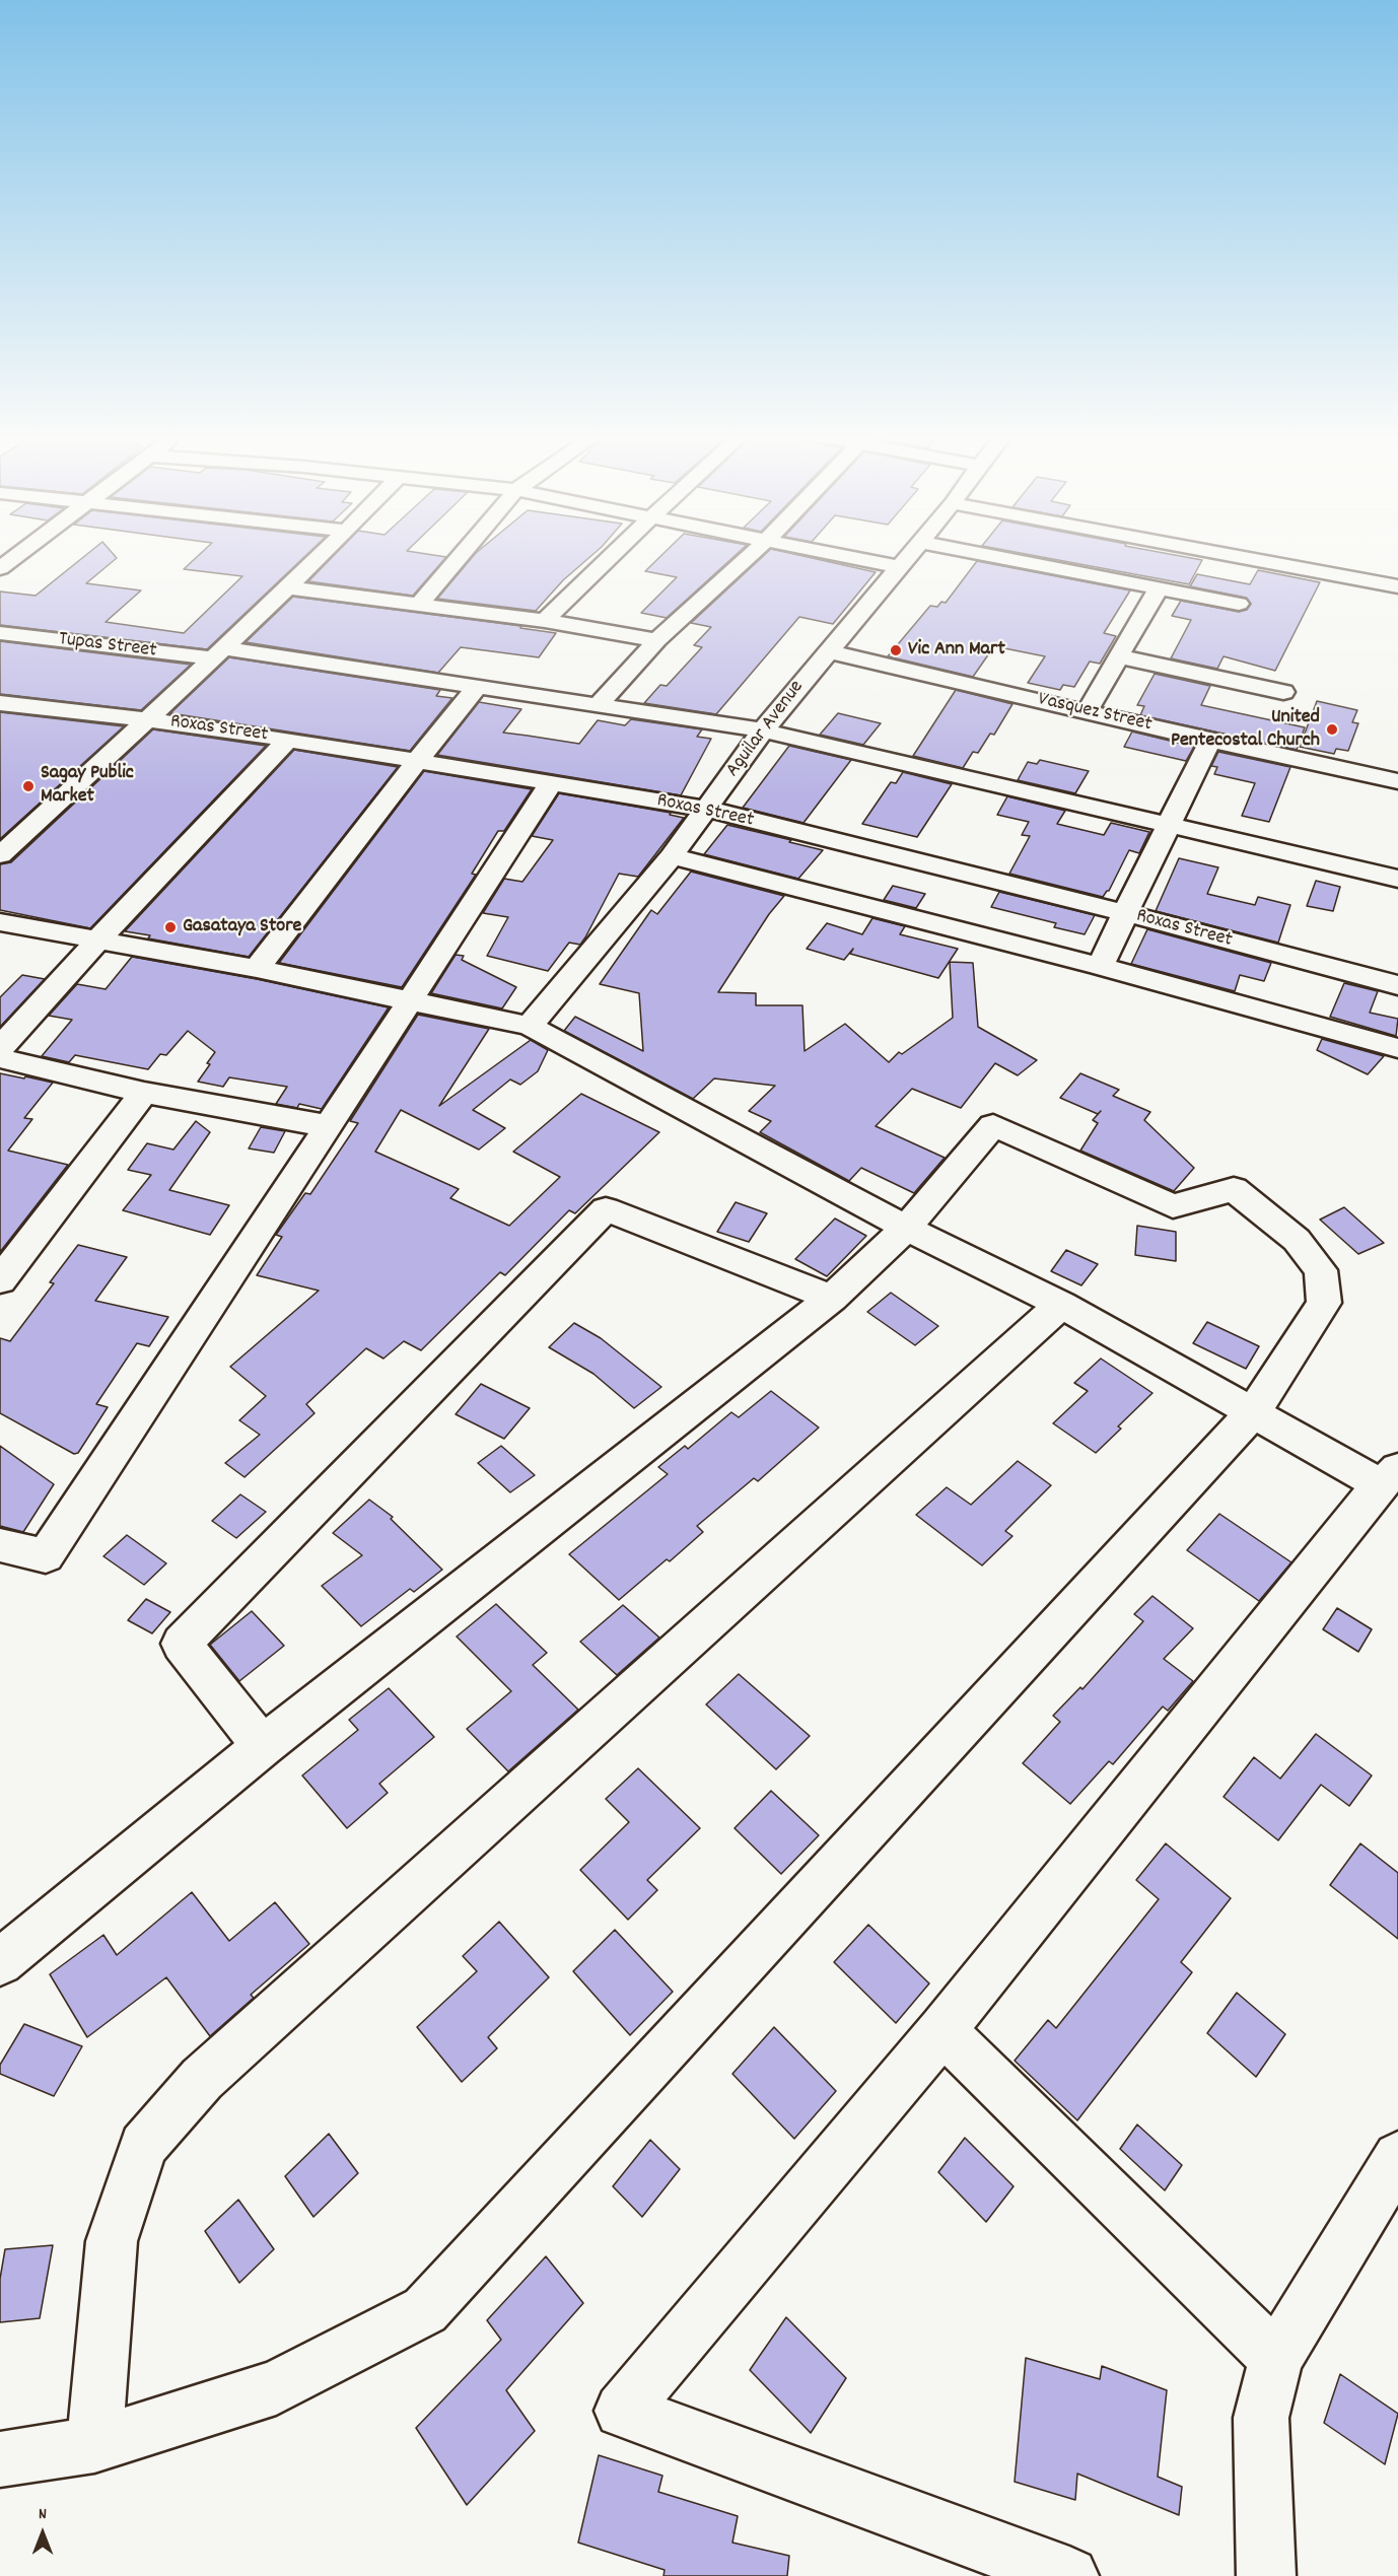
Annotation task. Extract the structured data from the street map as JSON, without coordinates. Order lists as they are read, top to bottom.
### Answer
{
  "streets": {
    "street": [
      "Tupas Street",
      "Vasquez Street",
      "Roxas Street",
      "Aguilar Avenue"
    ]
  },
  "crossings": [
    ["Tupas Street", "Aguilar Avenue"],
    ["Vasquez Street", "Aguilar Avenue"],
    ["Roxas Street", "Aguilar Avenue"]
  ],
  "places": [
    "Vic Ann Mart",
    "United Pentecostal Church",
    "Sagay Public Market",
    "Gasataya Store"
  ],
  "north": "top"
}
